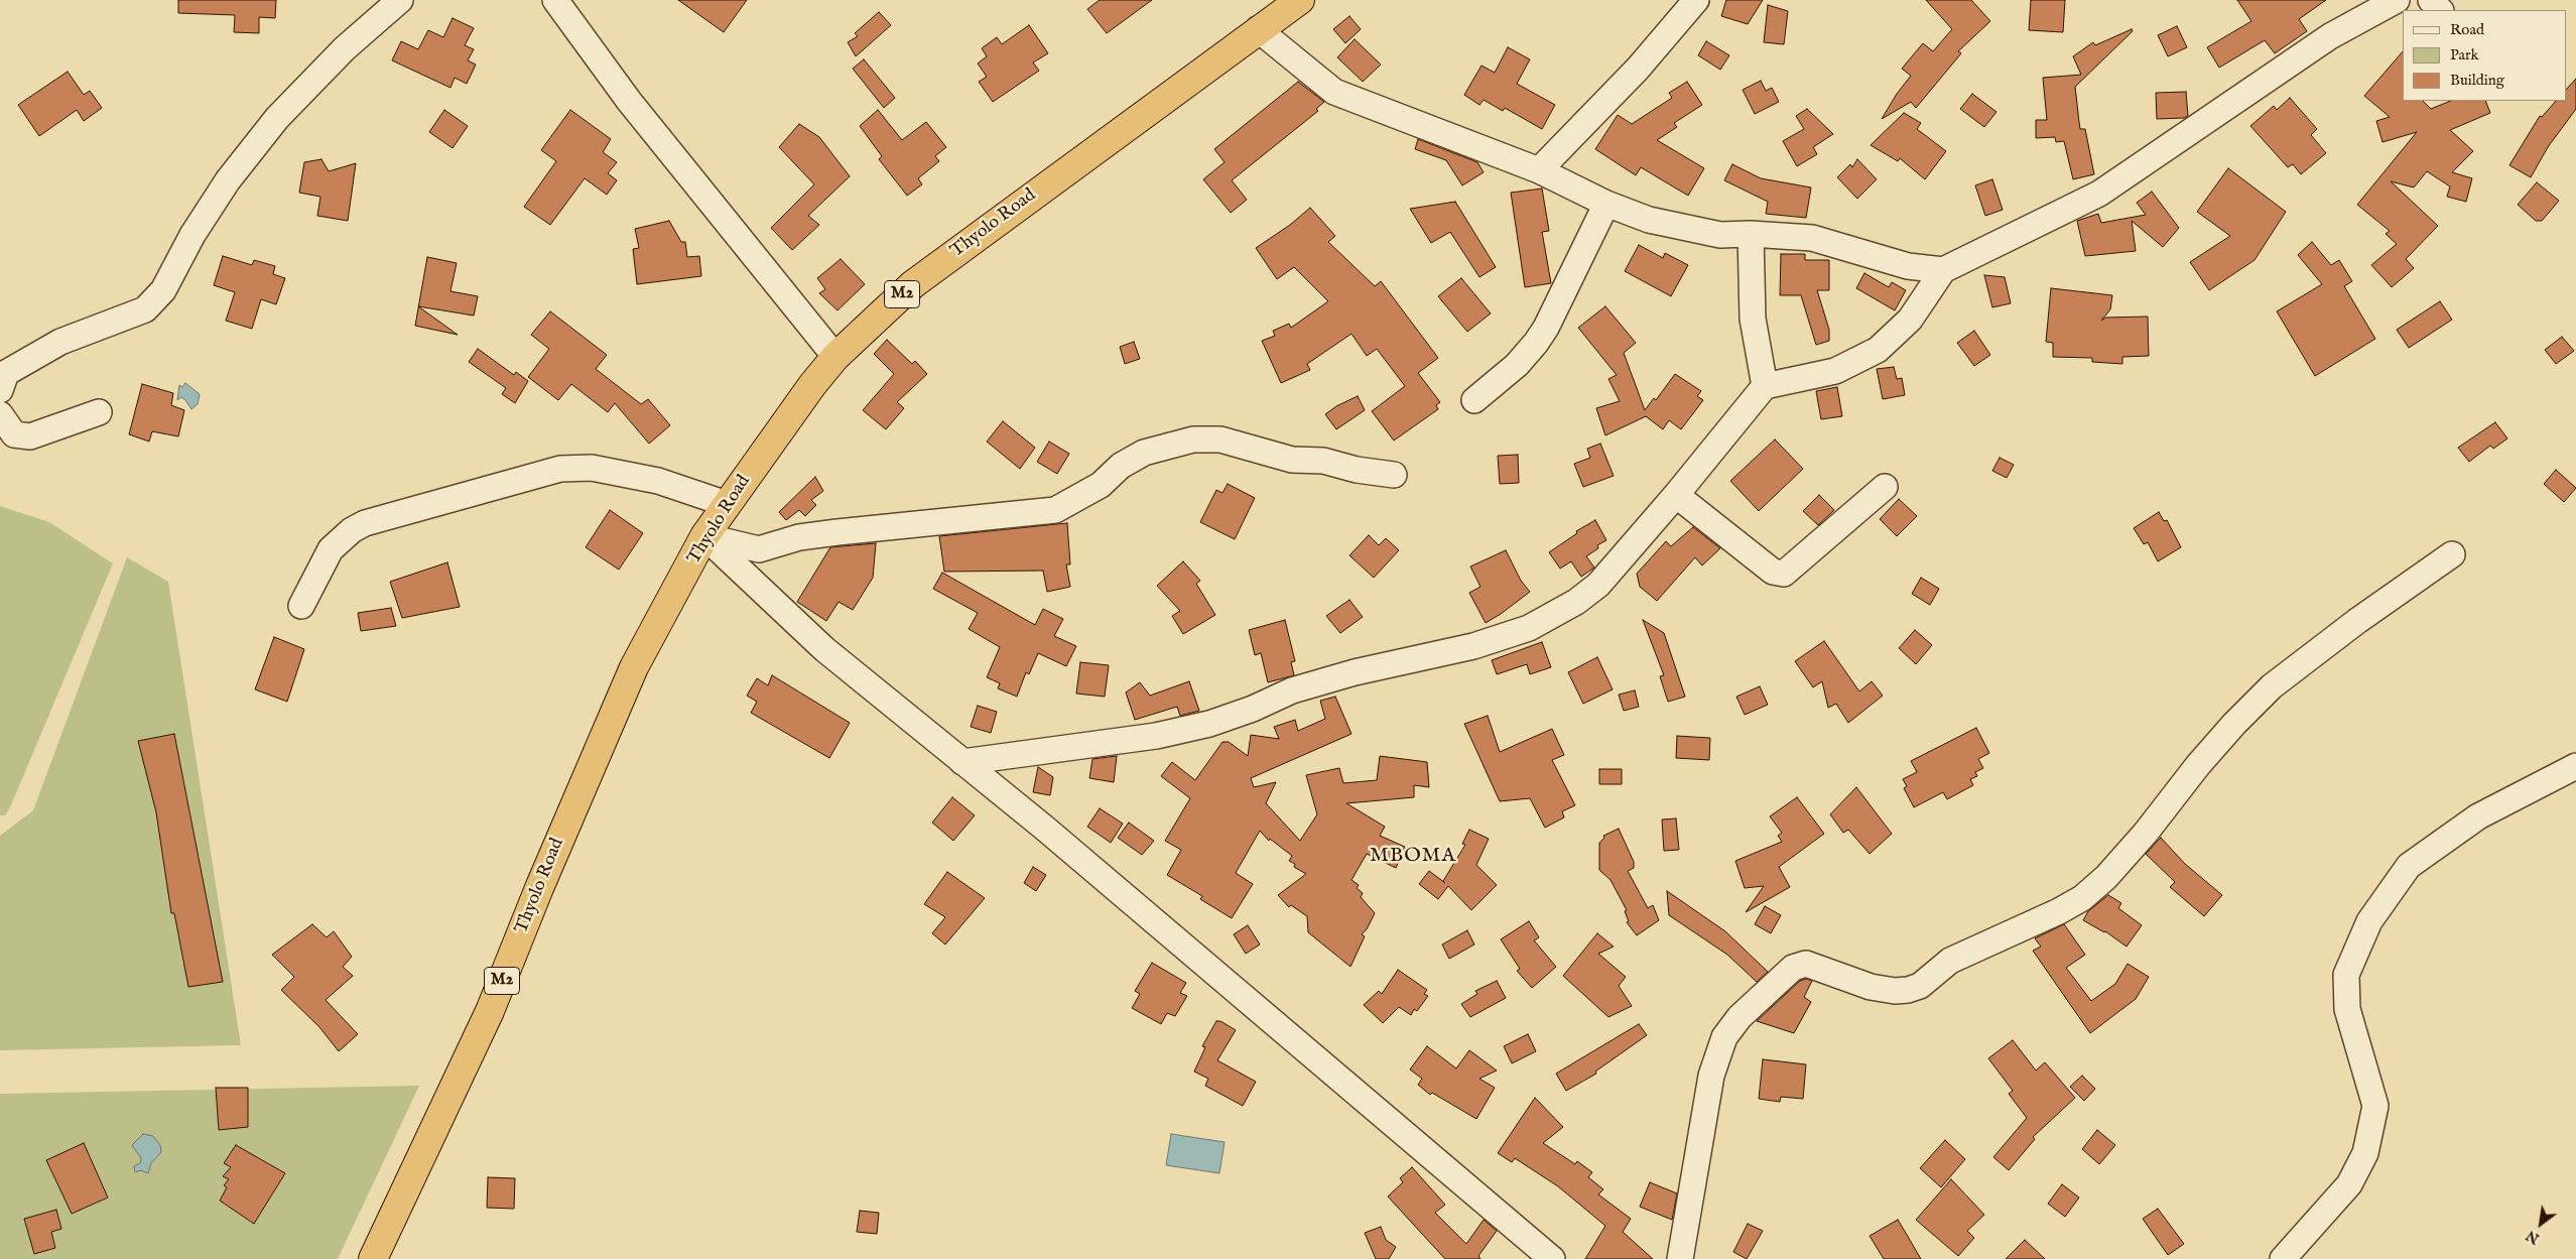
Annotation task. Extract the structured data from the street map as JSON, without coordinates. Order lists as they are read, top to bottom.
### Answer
{
  "streets": {
    "highway": ["Thyolo Road", "M2"]
  },
  "districts": ["MBOMA"],
  "legend": ["Road", "Park", "Building"],
  "north": "bottom left"
}
